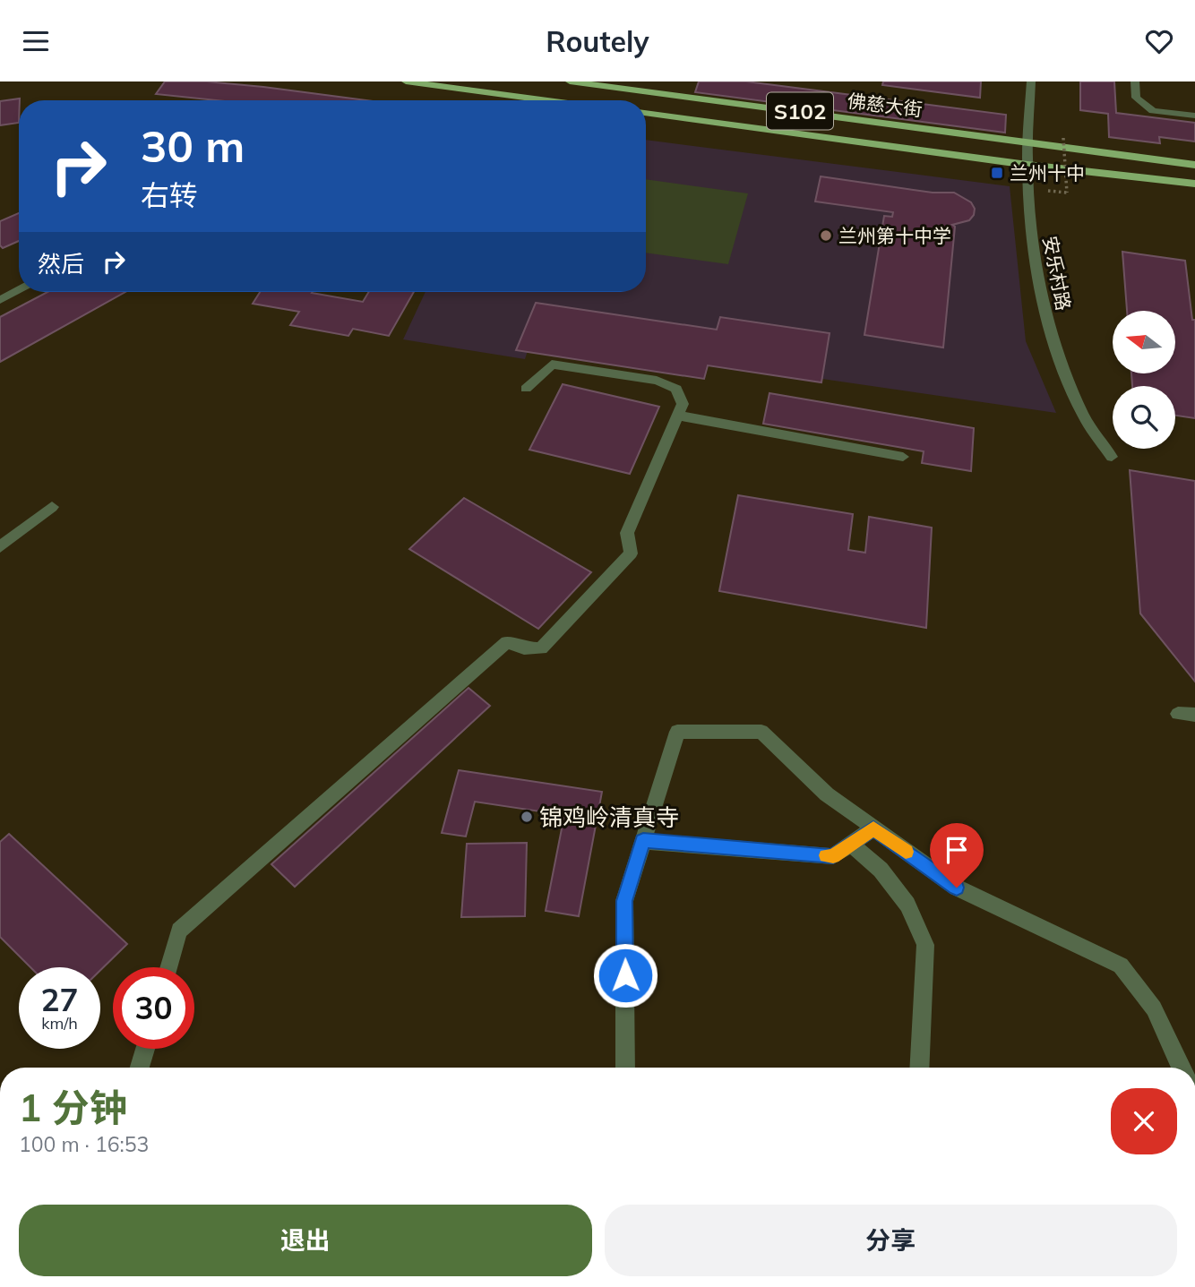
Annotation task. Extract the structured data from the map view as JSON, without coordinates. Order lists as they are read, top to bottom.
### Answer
{
  "streets": {
    "main road": ["佛慈大街", "S102"],
    "street": ["安乐村路"]
  },
  "crossings": [
    ["佛慈大街", "安乐村路"]
  ],
  "places": {
    "transit": ["兰州十中"],
    "other": ["兰州第十中学", "锦鸡岭清真寺"]
  },
  "north": "left",
  "page": {
    "header": "Routely",
    "turn": ["30 m", "右转"],
    "then": "然后",
    "speed": "27 km/h",
    "limit": "30",
    "heading": ["1 分钟", "100 m · 16:53"],
    "buttons": ["退出", "分享"]
  }
}
